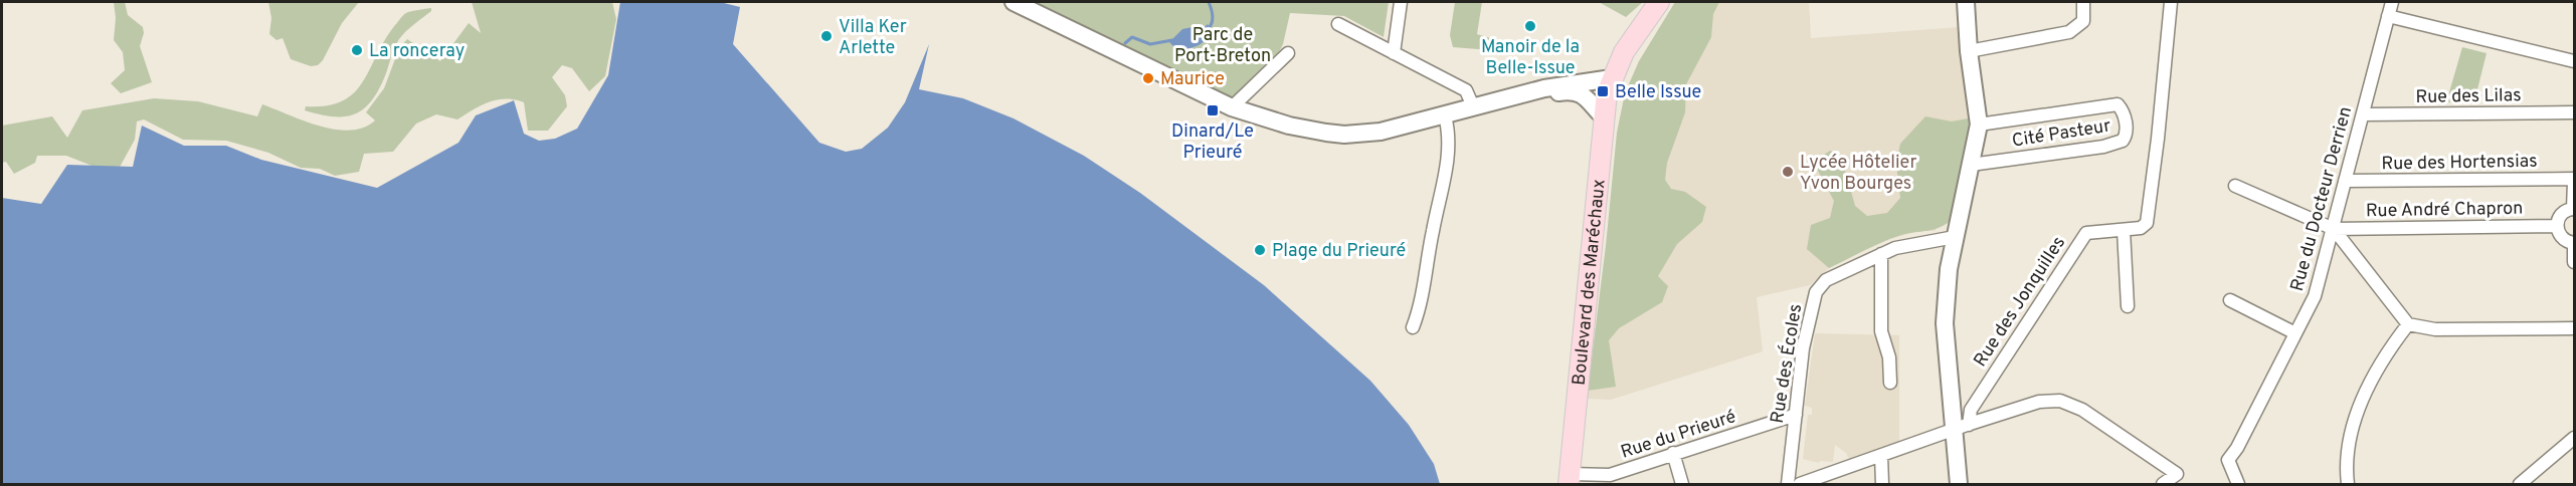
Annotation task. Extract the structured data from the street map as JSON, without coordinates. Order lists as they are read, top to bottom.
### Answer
{
  "streets": {
    "main road": ["Boulevard des Maréchaux"],
    "street": [
      "Rue des Lilas",
      "Cité Pasteur",
      "Rue des Hortensias",
      "Rue du Docteur Derrien",
      "Rue André Chapron",
      "Rue des Jonquilles",
      "Rue des Écoles",
      "Rue du Prieuré"
    ]
  },
  "crossings": [
    ["Rue des Lilas", "Rue du Docteur Derrien"],
    ["Rue des Hortensias", "Rue du Docteur Derrien"],
    ["Rue du Docteur Derrien", "Rue André Chapron"],
    ["Boulevard des Maréchaux", "Rue du Prieuré"],
    ["Rue des Écoles", "Rue du Prieuré"]
  ],
  "parks": ["Parc de Port-Breton"],
  "places": {
    "other": [
      "Manoir de la Belle-Issue",
      "Villa Ker Arlette",
      "La ronceray",
      "Maurice",
      "Lycée Hôtelier Yvon Bourges",
      "Plage du Prieuré"
    ],
    "transit": ["Belle Issue", "Dinard/Le Prieuré"]
  }
}
